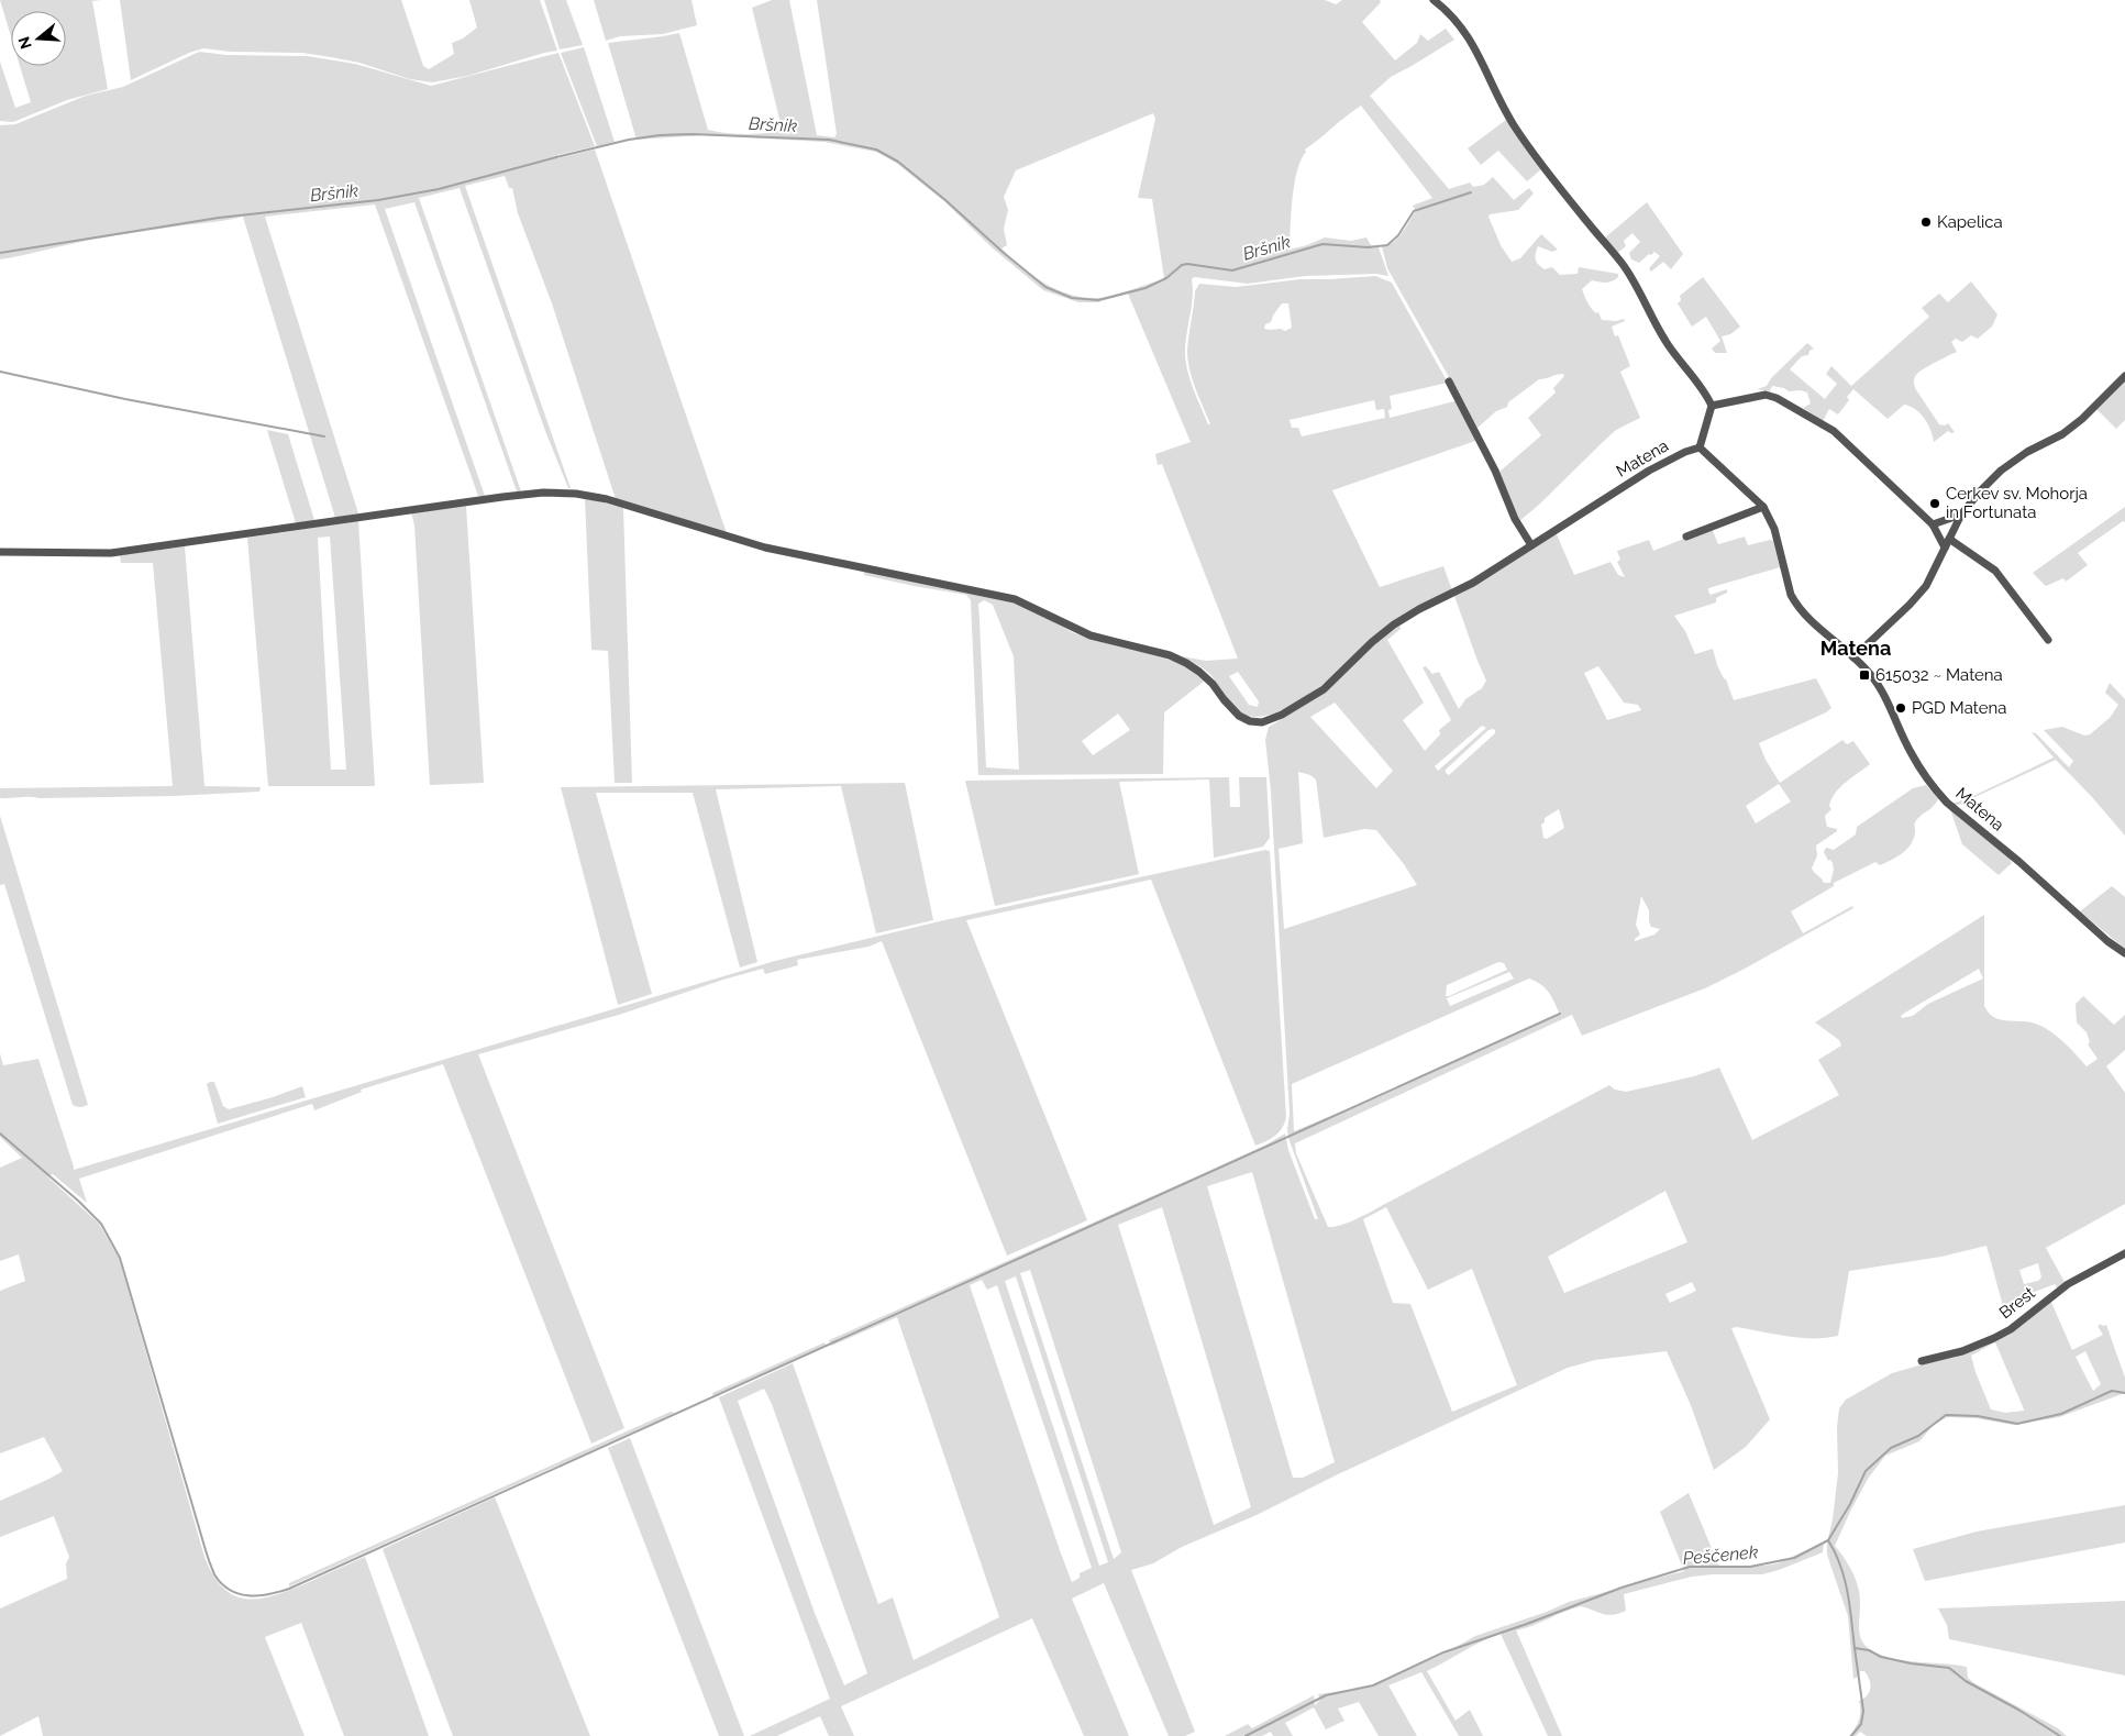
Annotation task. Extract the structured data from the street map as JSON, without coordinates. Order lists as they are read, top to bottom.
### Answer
{
  "streets": {
    "street": ["Matena", "Brest"]
  },
  "districts": ["Matena"],
  "water": ["Bršnik", "Peščenek"],
  "places": {
    "other": ["Kapelica", "Cerkev sv. Mohorja in Fortunata", "PGD Matena"],
    "transit": ["615032 ~ Matena"]
  },
  "north": "left"
}
